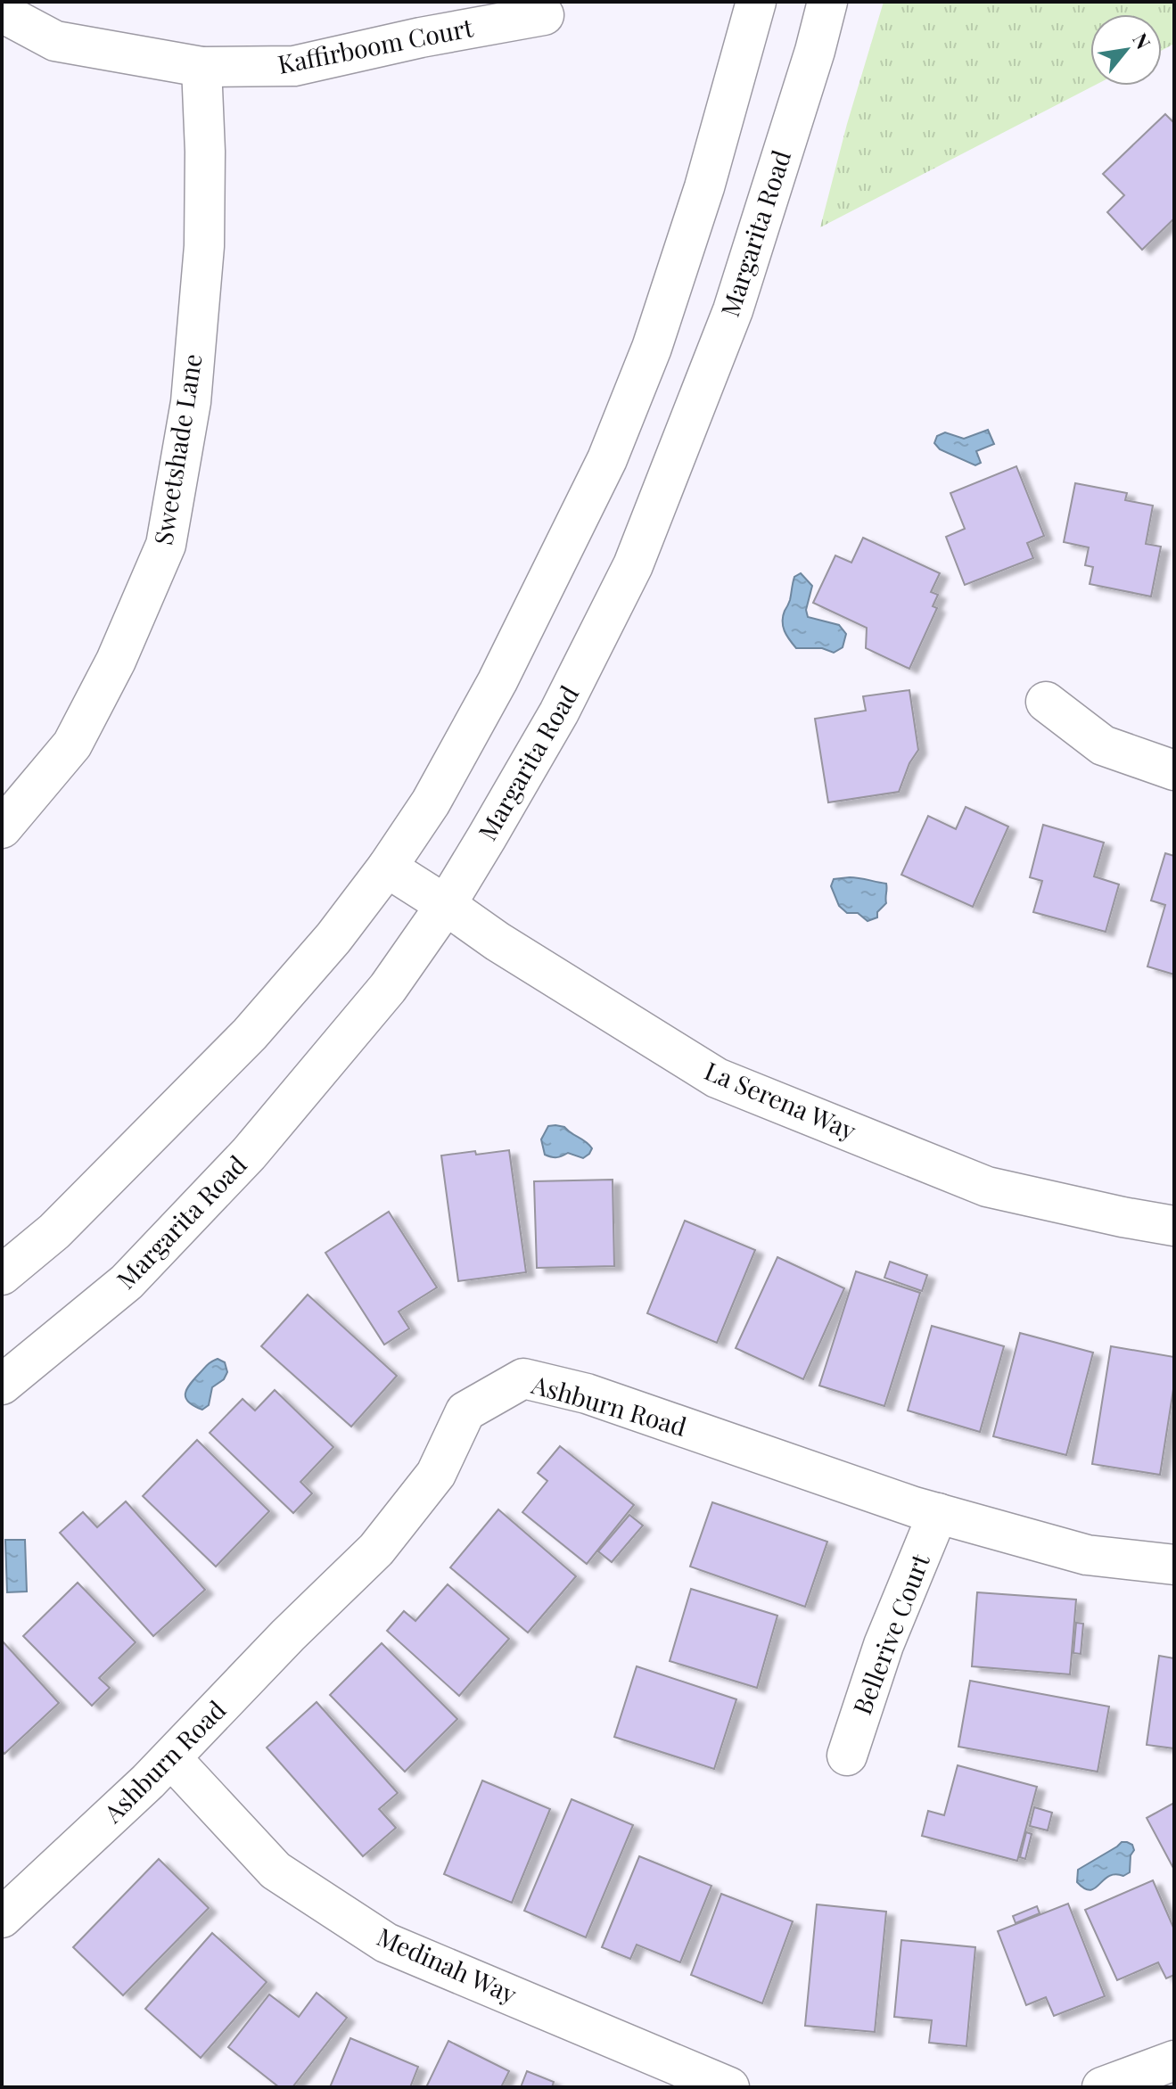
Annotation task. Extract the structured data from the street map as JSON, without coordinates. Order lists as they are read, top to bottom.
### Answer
{
  "streets": {
    "main road": [
      "Kaffirboom Court",
      "Margarita Road",
      "Sweetshade Lane",
      "La Serena Way",
      "Ashburn Road",
      "Bellerive Court",
      "Medinah Way"
    ]
  },
  "crossings": [
    ["Kaffirboom Court", "Sweetshade Lane"],
    ["Margarita Road", "La Serena Way"],
    ["Ashburn Road", "Bellerive Court"],
    ["Ashburn Road", "Medinah Way"]
  ],
  "north": "top right"
}
